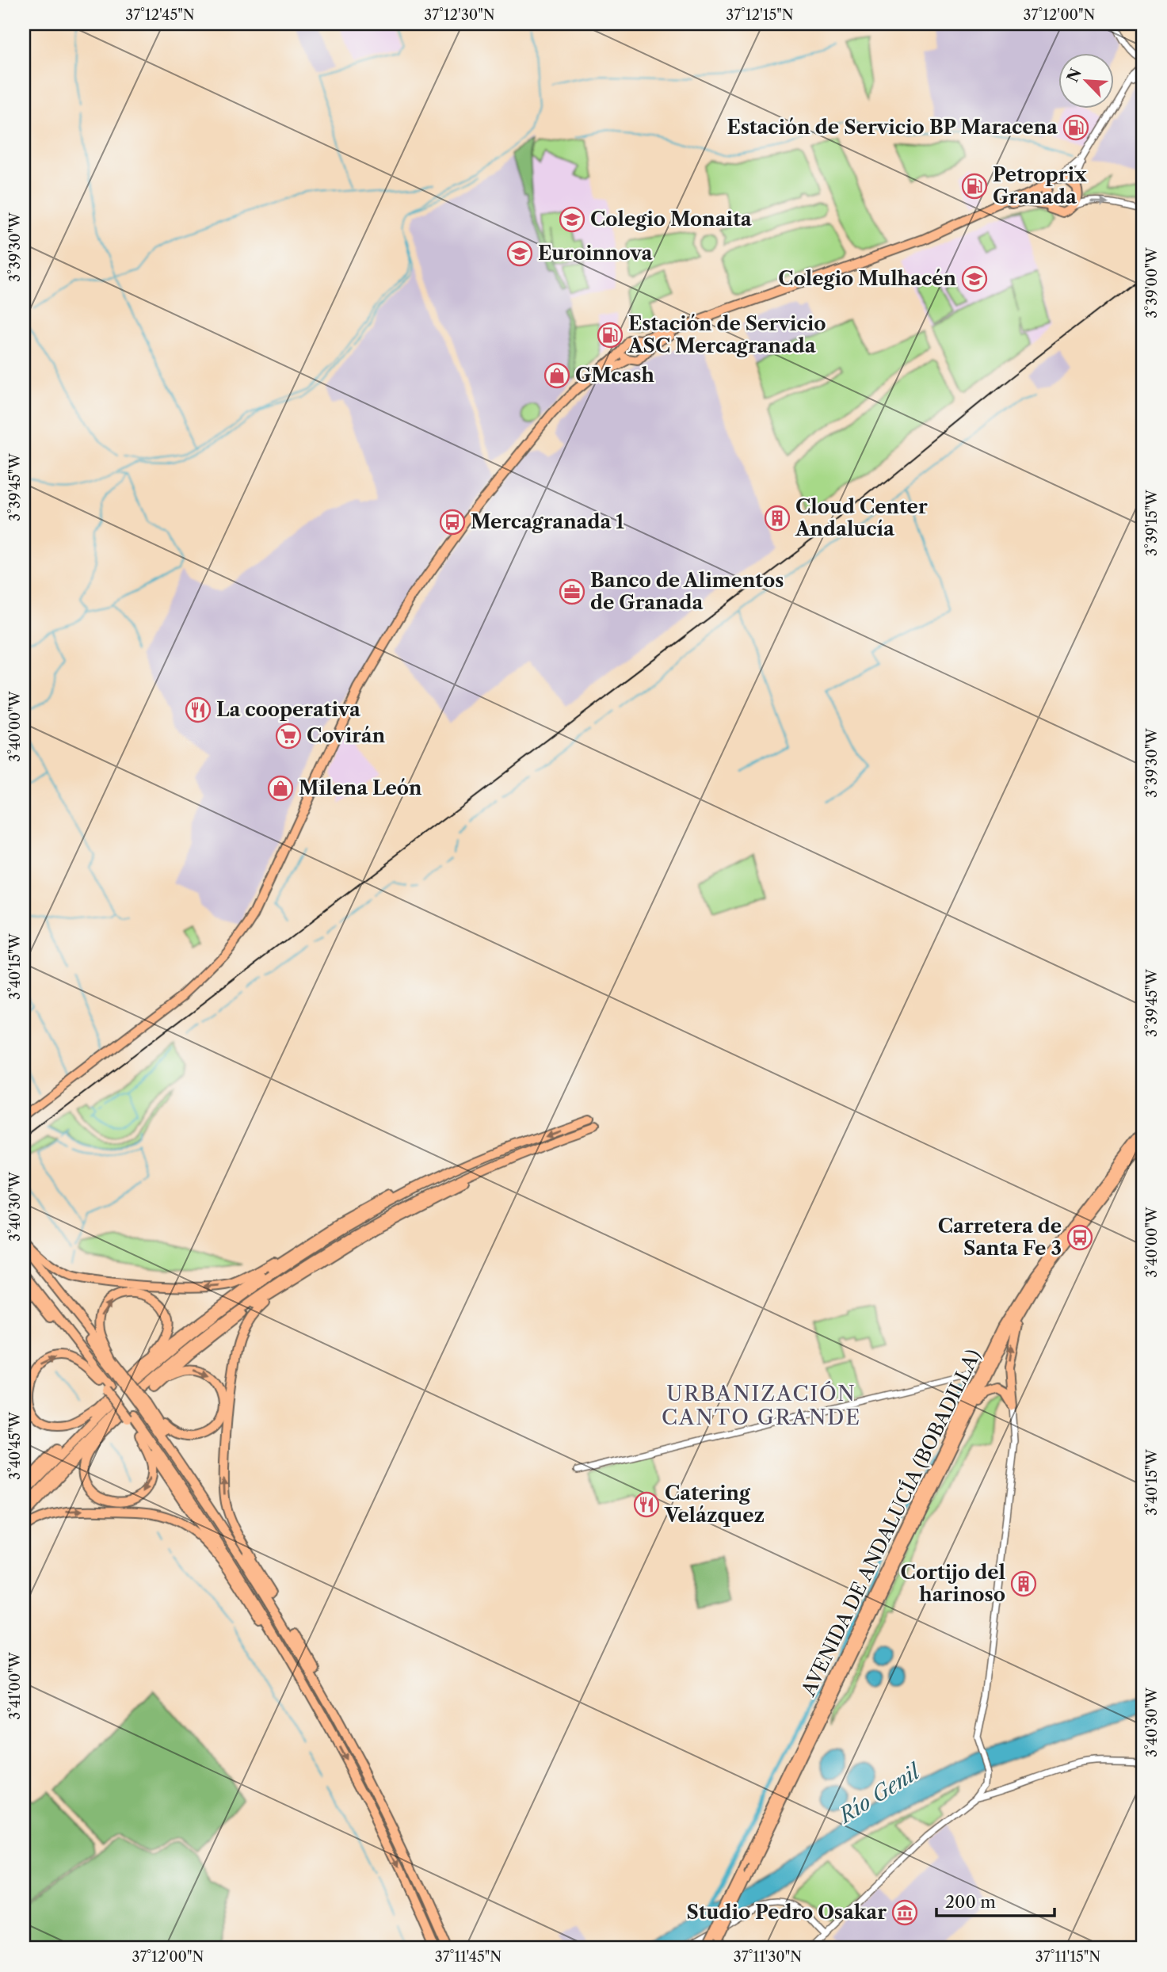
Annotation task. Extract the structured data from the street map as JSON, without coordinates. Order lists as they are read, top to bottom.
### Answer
{
  "streets": {
    "highway": ["AVENIDA DE ANDALUCÍA (BOBADILLA)"]
  },
  "districts": ["URBANIZACIÓN CANTO GRANDE"],
  "water": ["Río Genil"],
  "places": {
    "fuel station": ["Estación de Servicio BP Maracena", "Petroprix Granada", "Estación de Servicio ASC Mercagranada"],
    "school or university": ["Colegio Monaita", "Euroinnova", "Colegio Mulhacén"],
    "shop": ["GMcash", "Milena León"],
    "building": ["Cloud Center Andalucía", "Cortijo del harinoso"],
    "bus stop": ["Mercagranada 1", "Carretera de Santa Fe 3"],
    "office": ["Banco de Alimentos de Granada"],
    "restaurant": ["La cooperativa", "Catering Velázquez"],
    "supermarket": ["Covirán"],
    "museum": ["Studio Pedro Osakar"]
  },
  "scale_bar": "200 m",
  "north": "top left",
  "coordinates": [
    "37°12'45\"N",
    "37°12'30\"N",
    "37°12'15\"N",
    "37°12'00\"N",
    "3°39'30\"W",
    "3°39'00\"W",
    "3°39'45\"W",
    "3°39'15\"W",
    "3°40'00\"W",
    "3°40'15\"W",
    "3°40'30\"W",
    "3°40'45\"W",
    "3°41'00\"W",
    "37°11'45\"N",
    "37°11'30\"N",
    "37°11'15\"N"
  ]
}
